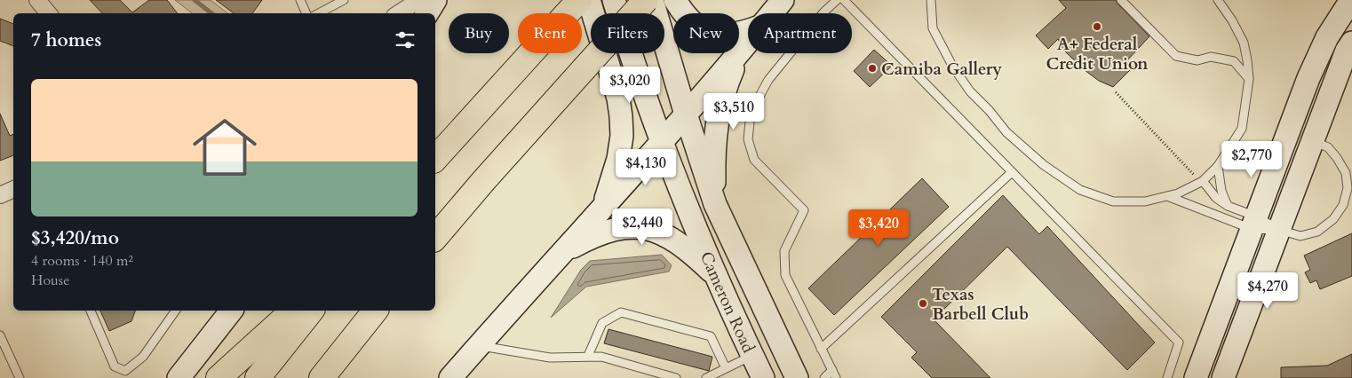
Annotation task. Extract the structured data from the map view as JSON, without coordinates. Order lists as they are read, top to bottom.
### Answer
{
  "streets": {
    "main road": ["Cameron Road"]
  },
  "places": ["A+ Federal Credit Union", "Camiba Gallery", "Texas Barbell Club"],
  "page": {
    "chip": [
      "Buy",
      "Rent",
      "Filters",
      "New",
      "Apartment"
    ],
    "heading": "7 homes",
    "price": [
      "$3,020",
      "$3,510",
      "$2,770",
      "$4,130",
      "$2,440",
      "$3,420",
      "$4,270"
    ],
    "list": [
      {
        "name": "$3,420/mo",
        "note": "4 rooms · 140 m² · House"
      }
    ]
  }
}
